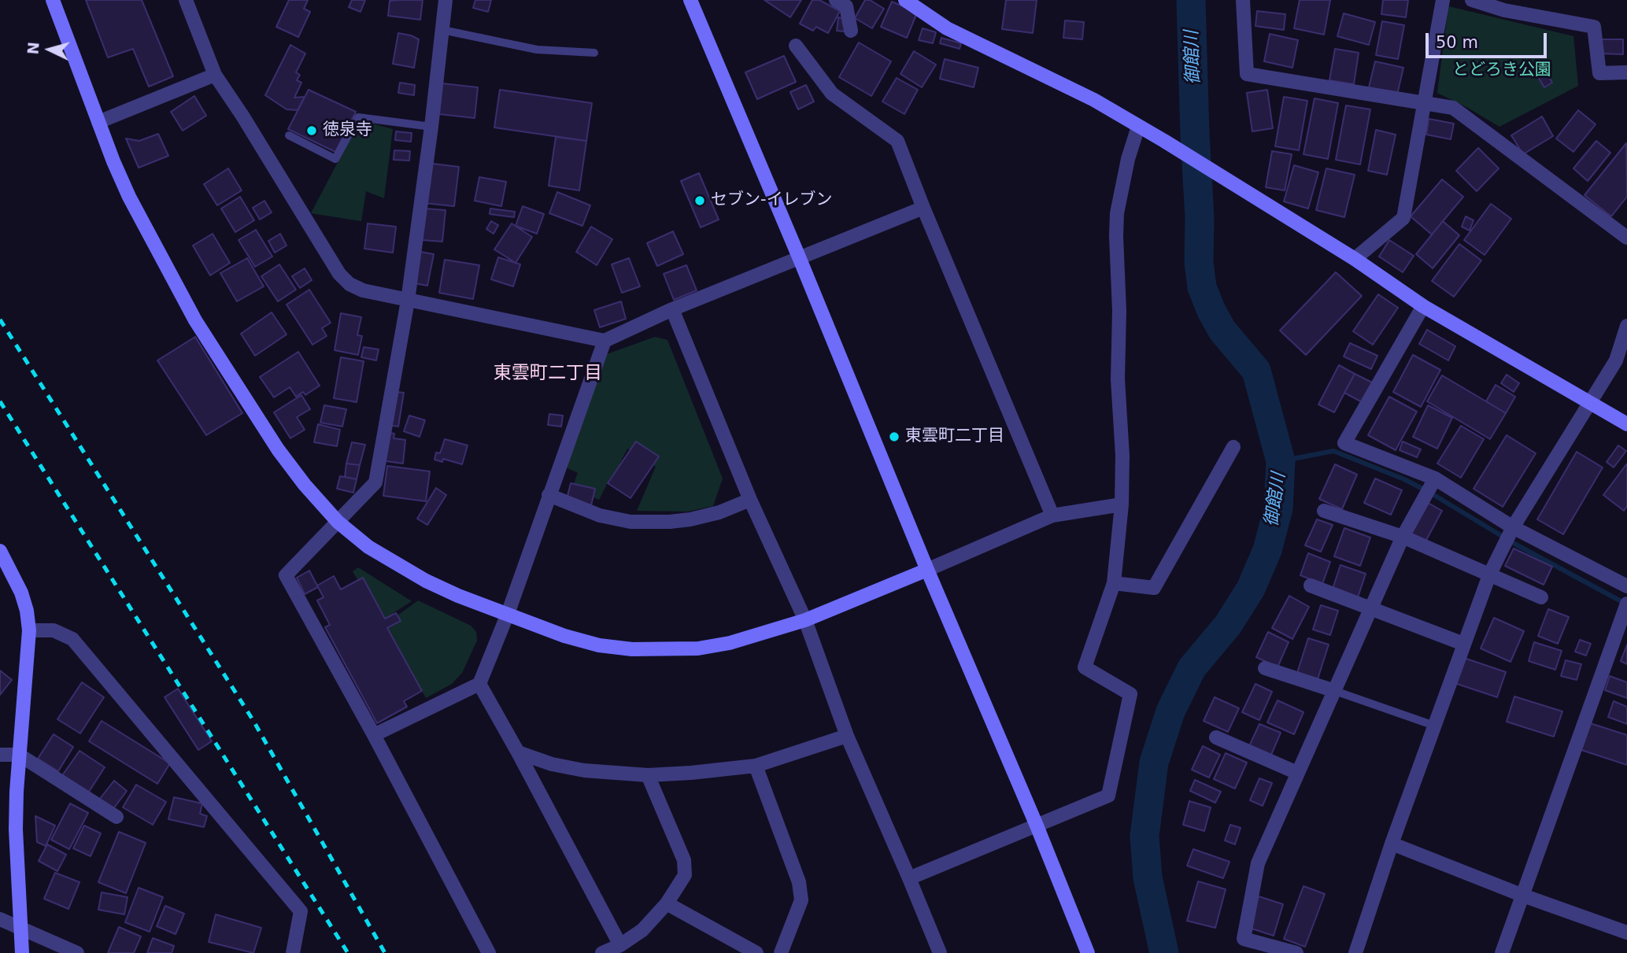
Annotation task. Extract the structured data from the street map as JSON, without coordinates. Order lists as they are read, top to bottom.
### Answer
{
  "districts": ["東雲町二丁目"],
  "water": ["御館川"],
  "parks": ["とどろき公園"],
  "places": ["徳泉寺", "セブン-イレブン", "東雲町二丁目"],
  "scale_bar": "50 m",
  "north": "left"
}
